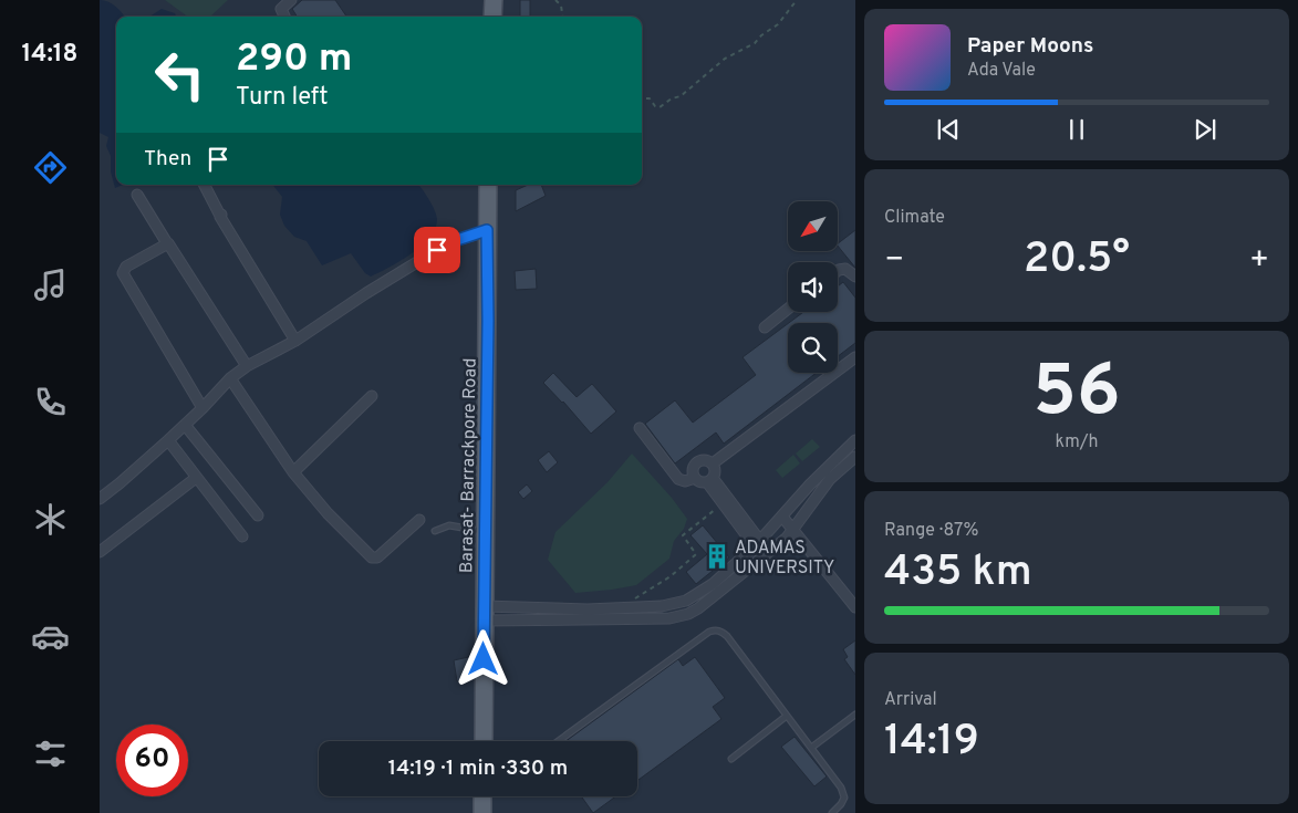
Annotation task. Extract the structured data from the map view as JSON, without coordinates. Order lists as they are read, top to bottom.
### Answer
{
  "streets": {
    "main road": ["Barasat- Barrackpore Road"]
  },
  "places": {
    "building": ["ADAMAS UNIVERSITY"]
  },
  "north": "bottom left",
  "page": {
    "tabs": "14:18",
    "turn": ["290 m", "Turn left"],
    "song": ["Paper Moons", "Ada Vale"],
    "then": "Then",
    "tile": [
      "Climate",
      ["56", "km/h"],
      ["Range · 87%", "435 km"],
      ["Arrival", "14:19"]
    ],
    "heat": ["−", "20.5°", "+"],
    "limit": "60",
    "trip": "14:19 · 1 min · 330 m"
  }
}
